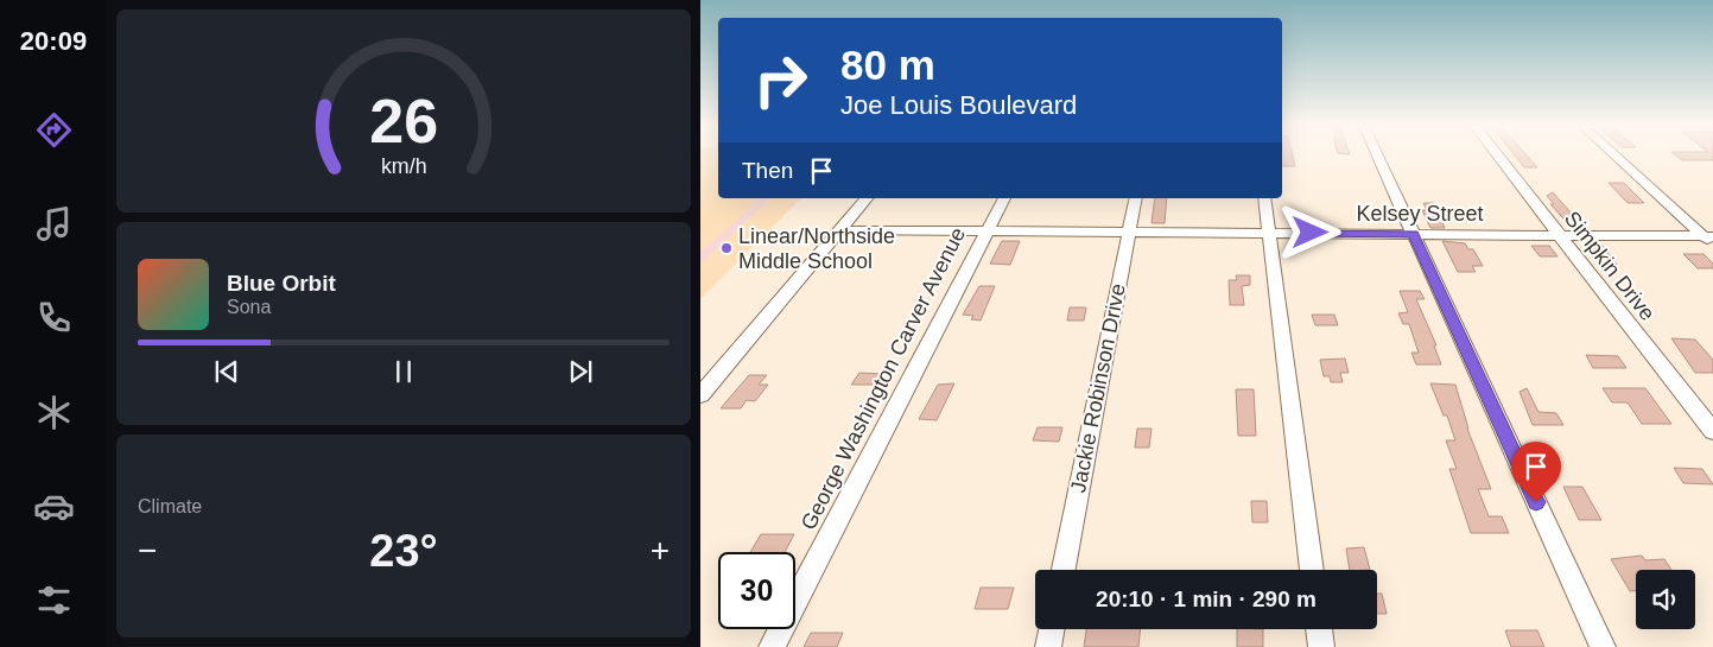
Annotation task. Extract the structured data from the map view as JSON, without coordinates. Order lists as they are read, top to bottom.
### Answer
{
  "streets": {
    "street": [
      "Kelsey Street",
      "Simpkin Drive",
      "George Washington Carver Avenue",
      "Jackie Robinson Drive"
    ]
  },
  "crossings": [
    ["Kelsey Street", "Simpkin Drive"],
    ["Kelsey Street", "George Washington Carver Avenue"],
    ["Kelsey Street", "Jackie Robinson Drive"]
  ],
  "places": ["Linear/Northside Middle School"],
  "page": {
    "tabs": "20:09",
    "turn": ["80 m", "Joe Louis Boulevard"],
    "then": "Then",
    "song": ["Blue Orbit", "Sona"],
    "tile": "Climate",
    "heat": ["−", "23°", "+"],
    "limit": "30",
    "trip": "20:10 · 1 min · 290 m",
    "gauge": ["26", "km/h"]
  }
}
